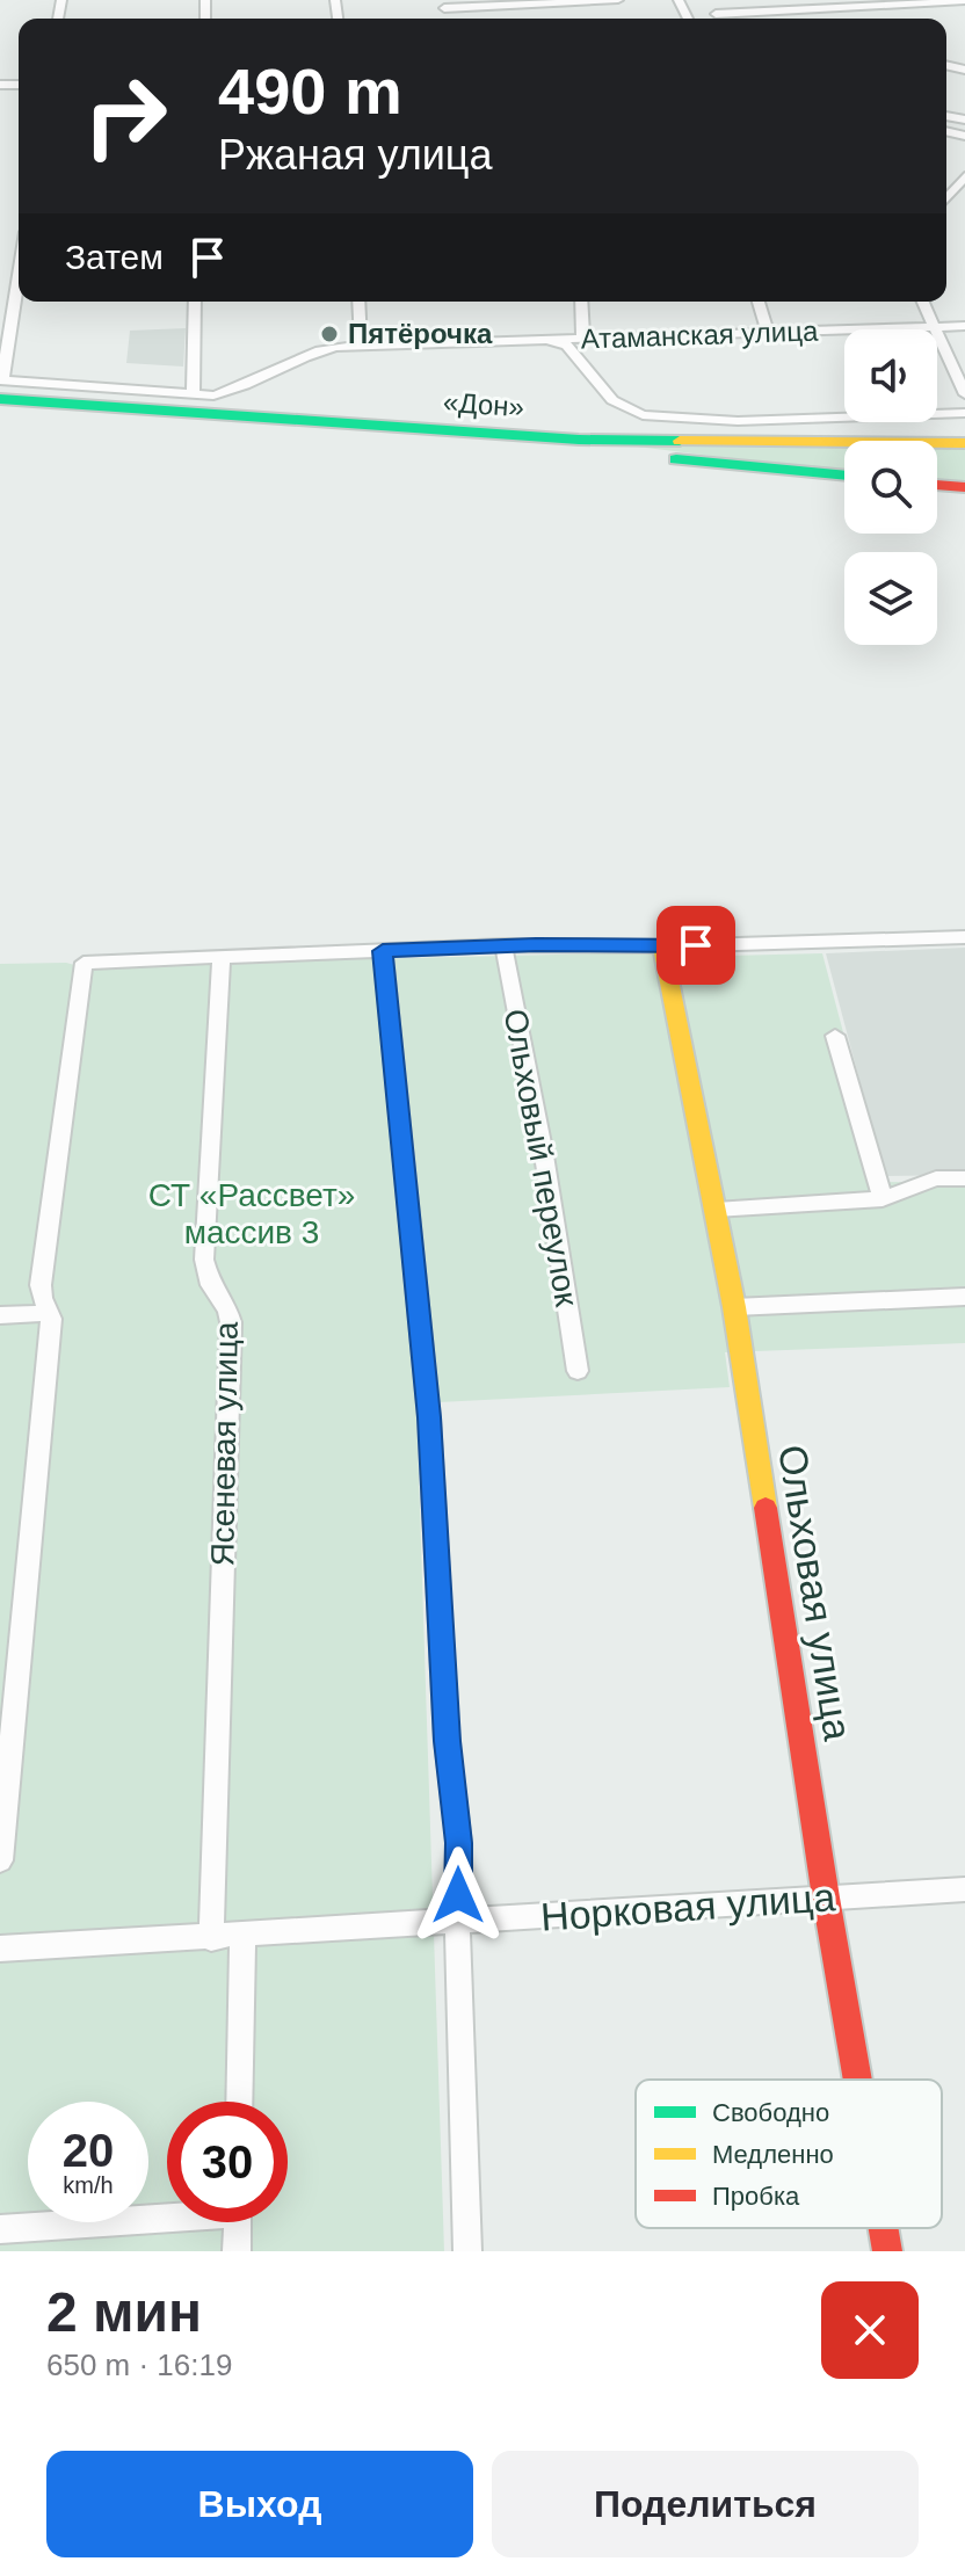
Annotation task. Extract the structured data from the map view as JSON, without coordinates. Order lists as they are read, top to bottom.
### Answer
{
  "streets": {
    "main road": ["«Дон»", "Ольховая улица"],
    "street": [
      "Атаманская улица",
      "Ольховый переулок",
      "Ясеневая улица",
      "Норковая улица"
    ]
  },
  "crossings": [
    ["Атаманская улица", "«Дон»"],
    ["Ясеневая улица", "Норковая улица"],
    ["Ольховая улица", "Норковая улица"]
  ],
  "parks": ["СТ «Рассвет» массив 3"],
  "places": ["Пятёрочка"],
  "legend": ["Свободно", "Медленно", "Пробка"],
  "page": {
    "turn": ["490 m", "Ржаная улица"],
    "then": "Затем",
    "speed": "20 km/h",
    "limit": "30",
    "heading": ["2 мин", "650 m · 16:19"],
    "buttons": ["Выход", "Поделиться"]
  }
}
